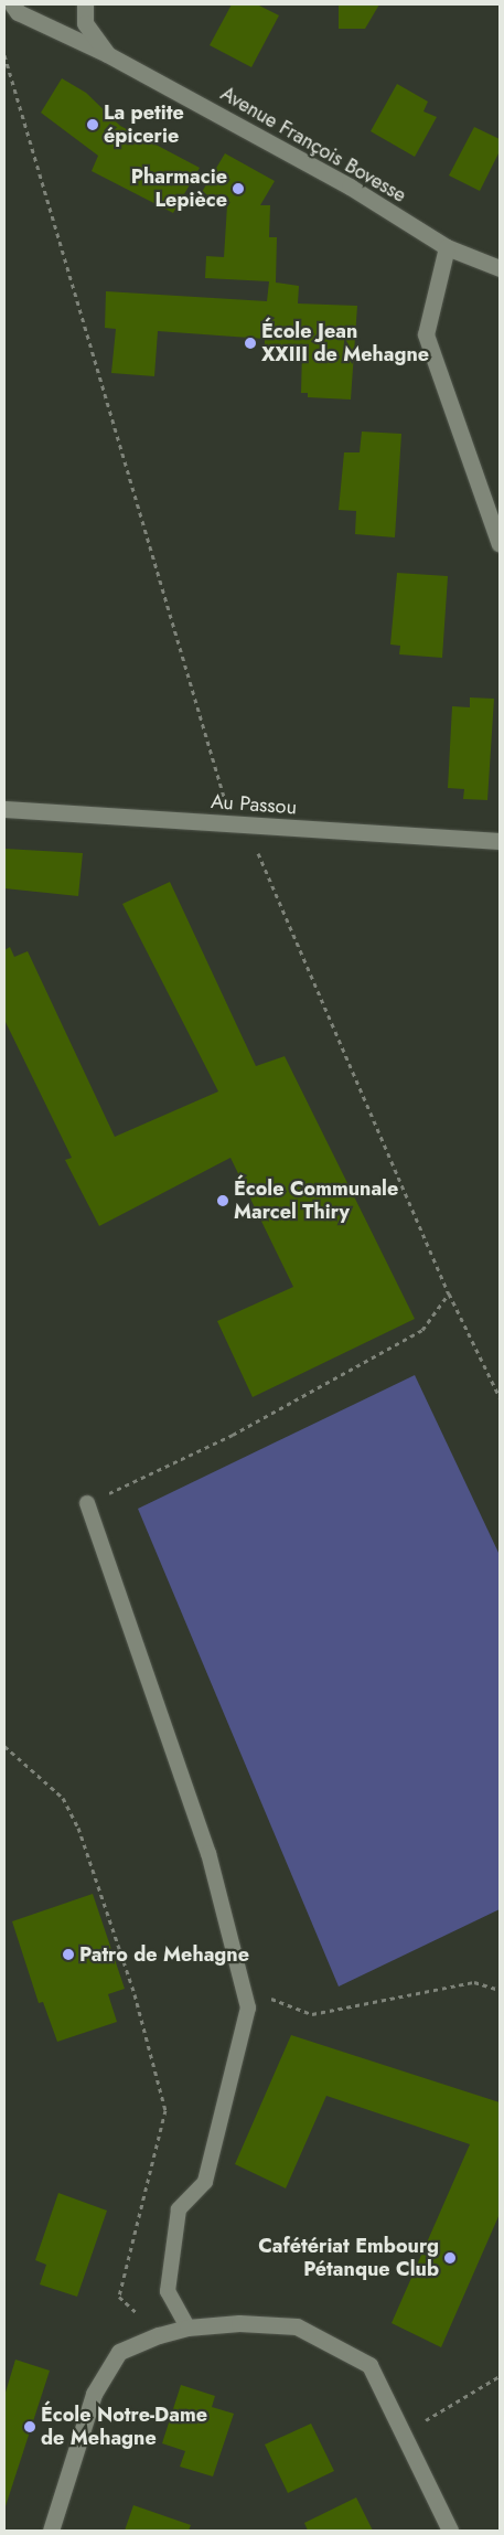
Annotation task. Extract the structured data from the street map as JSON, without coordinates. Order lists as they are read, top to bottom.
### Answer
{
  "streets": {
    "street": ["Avenue François Bovesse", "Au Passou"]
  },
  "places": [
    "La petite épicerie",
    "Pharmacie Lepièce",
    "École Jean XXIII de Mehagne",
    "École Communale Marcel Thiry",
    "Patro de Mehagne",
    "Cafétériat Embourg Pétanque Club",
    "École Notre-Dame de Mehagne"
  ]
}
